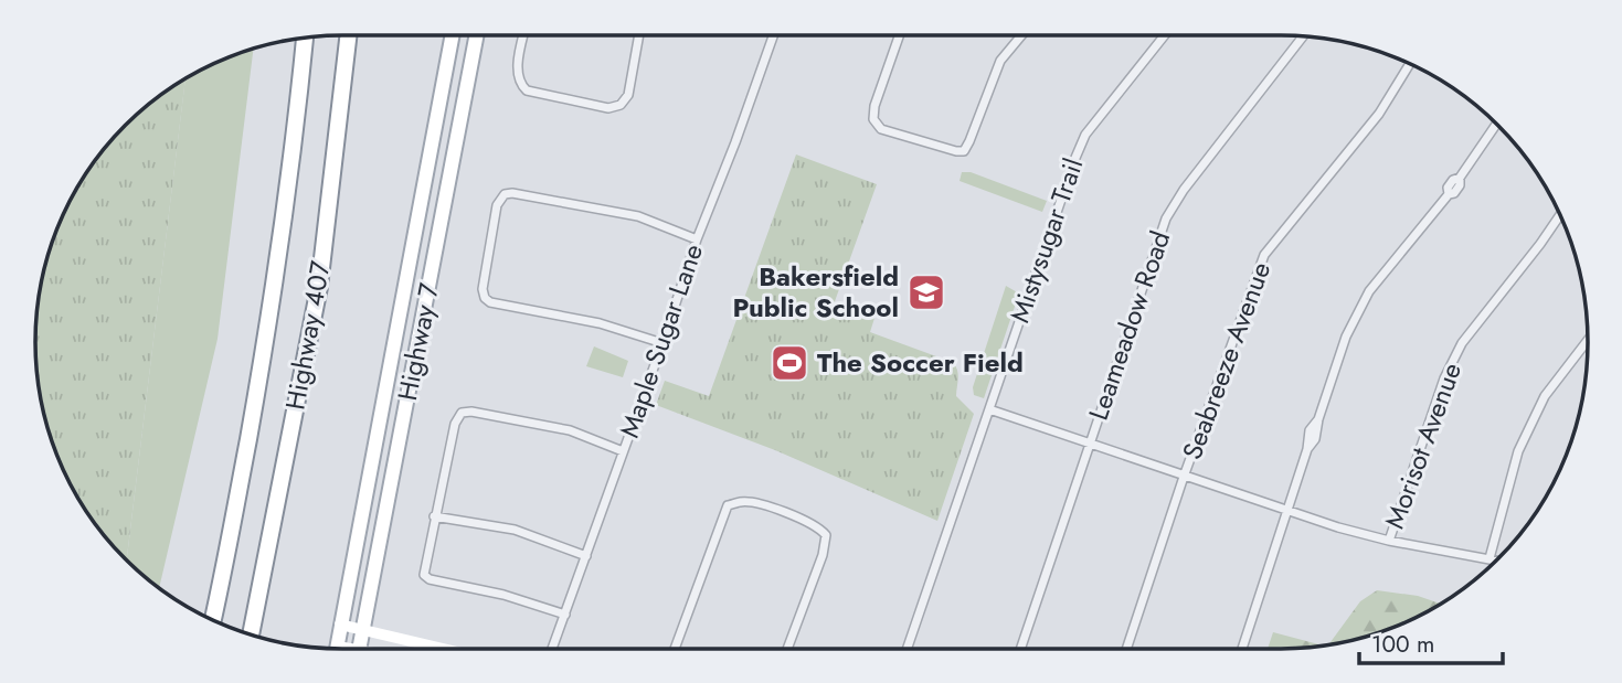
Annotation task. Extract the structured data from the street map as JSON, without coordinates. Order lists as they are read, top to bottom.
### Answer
{
  "streets": {
    "highway": ["Highway 407"],
    "main road": ["Highway 7"],
    "street": [
      "Mistysugar Trail",
      "Leameadow Road",
      "Maple Sugar Lane",
      "Seabreeze Avenue",
      "Morisot Avenue"
    ]
  },
  "places": {
    "school or university": ["Bakersfield Public School"],
    "sports": ["The Soccer Field"]
  },
  "scale_bar": "100 m"
}
